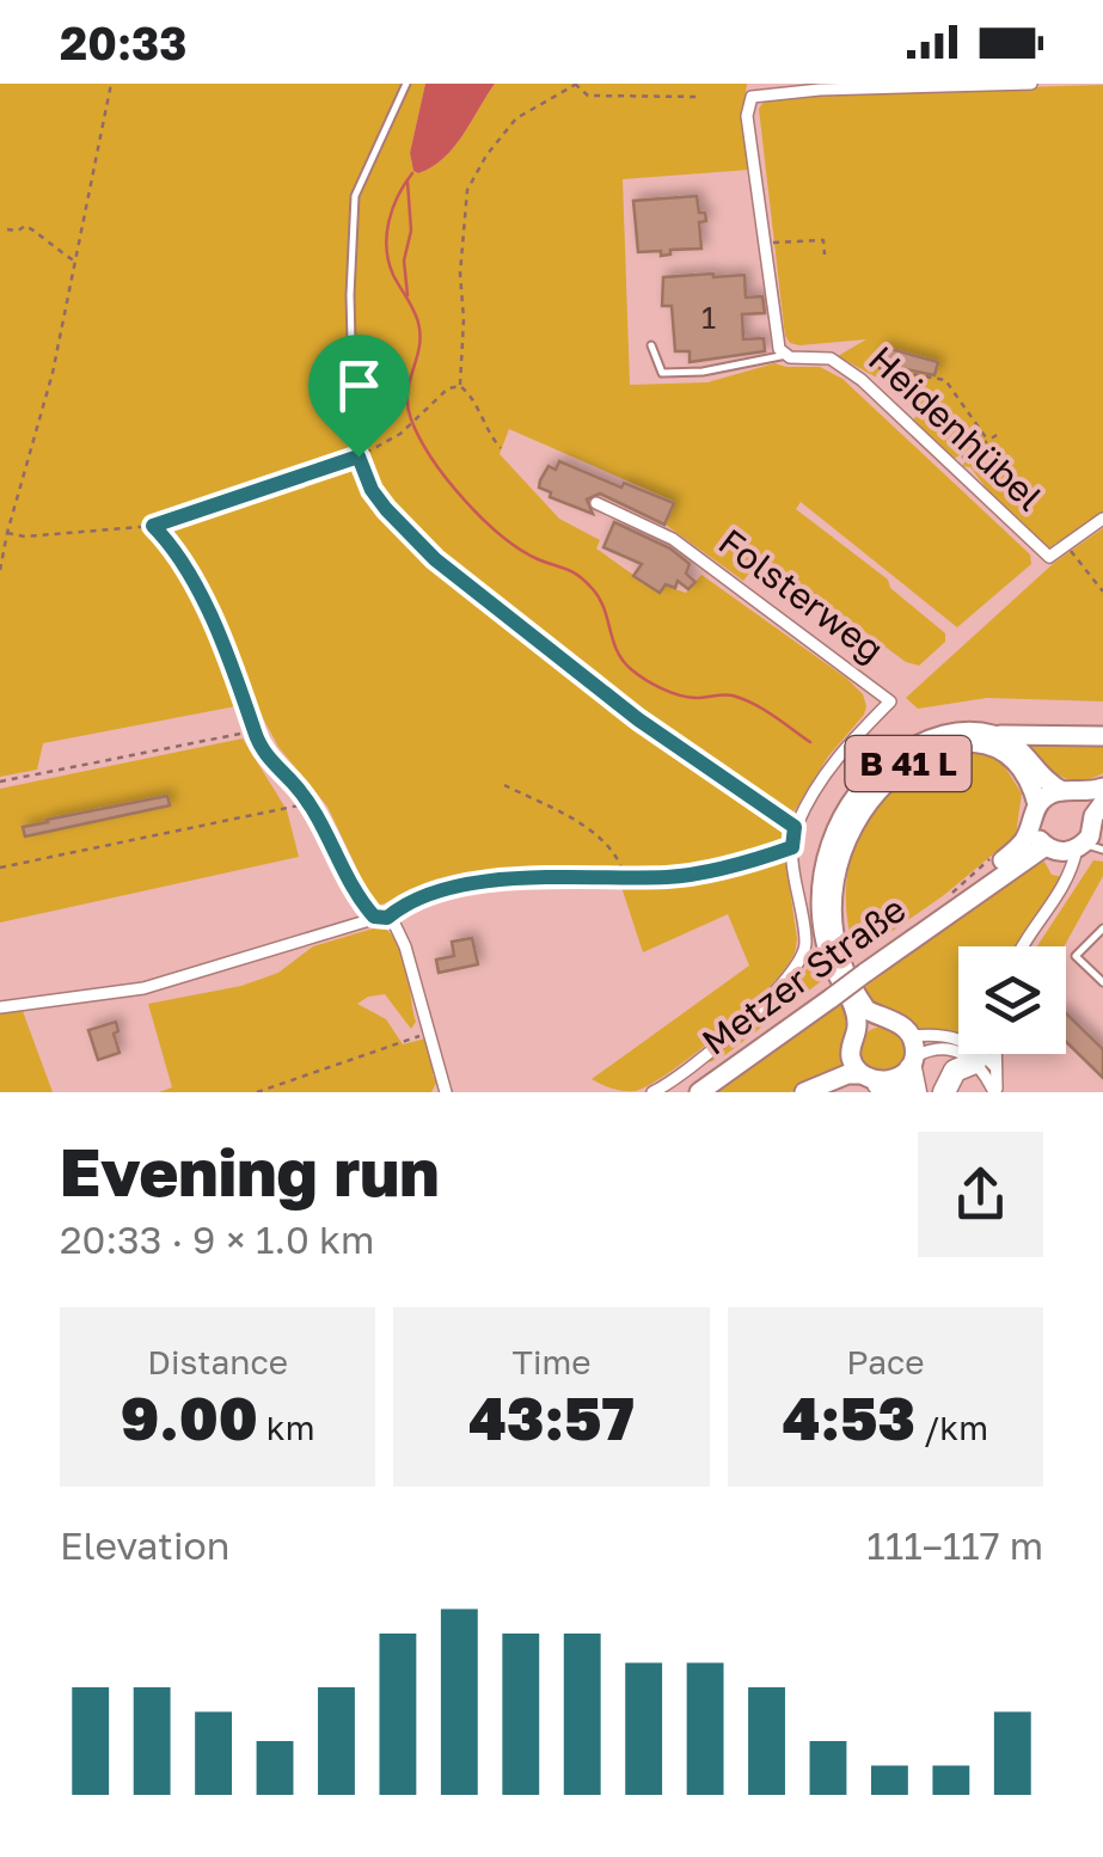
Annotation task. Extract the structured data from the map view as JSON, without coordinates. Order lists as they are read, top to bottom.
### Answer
{
  "streets": {
    "main road": ["B 41 L", "Metzer Straße"],
    "street": ["Heidenhübel", "Folsterweg"]
  },
  "crossings": [
    ["Folsterweg", "Metzer Straße"],
    ["B 41 L", "Metzer Straße"]
  ],
  "house_numbers": ["1"],
  "page": {
    "status": "20:33",
    "heading": ["Evening run", "20:33 · 9 × 1.0 km"],
    "stats": [
      ["Distance", "9.00 km"],
      ["Time", "43:57"],
      ["Pace", "4:53 /km"]
    ],
    "chart": ["Elevation", "111–117 m"]
  }
}
